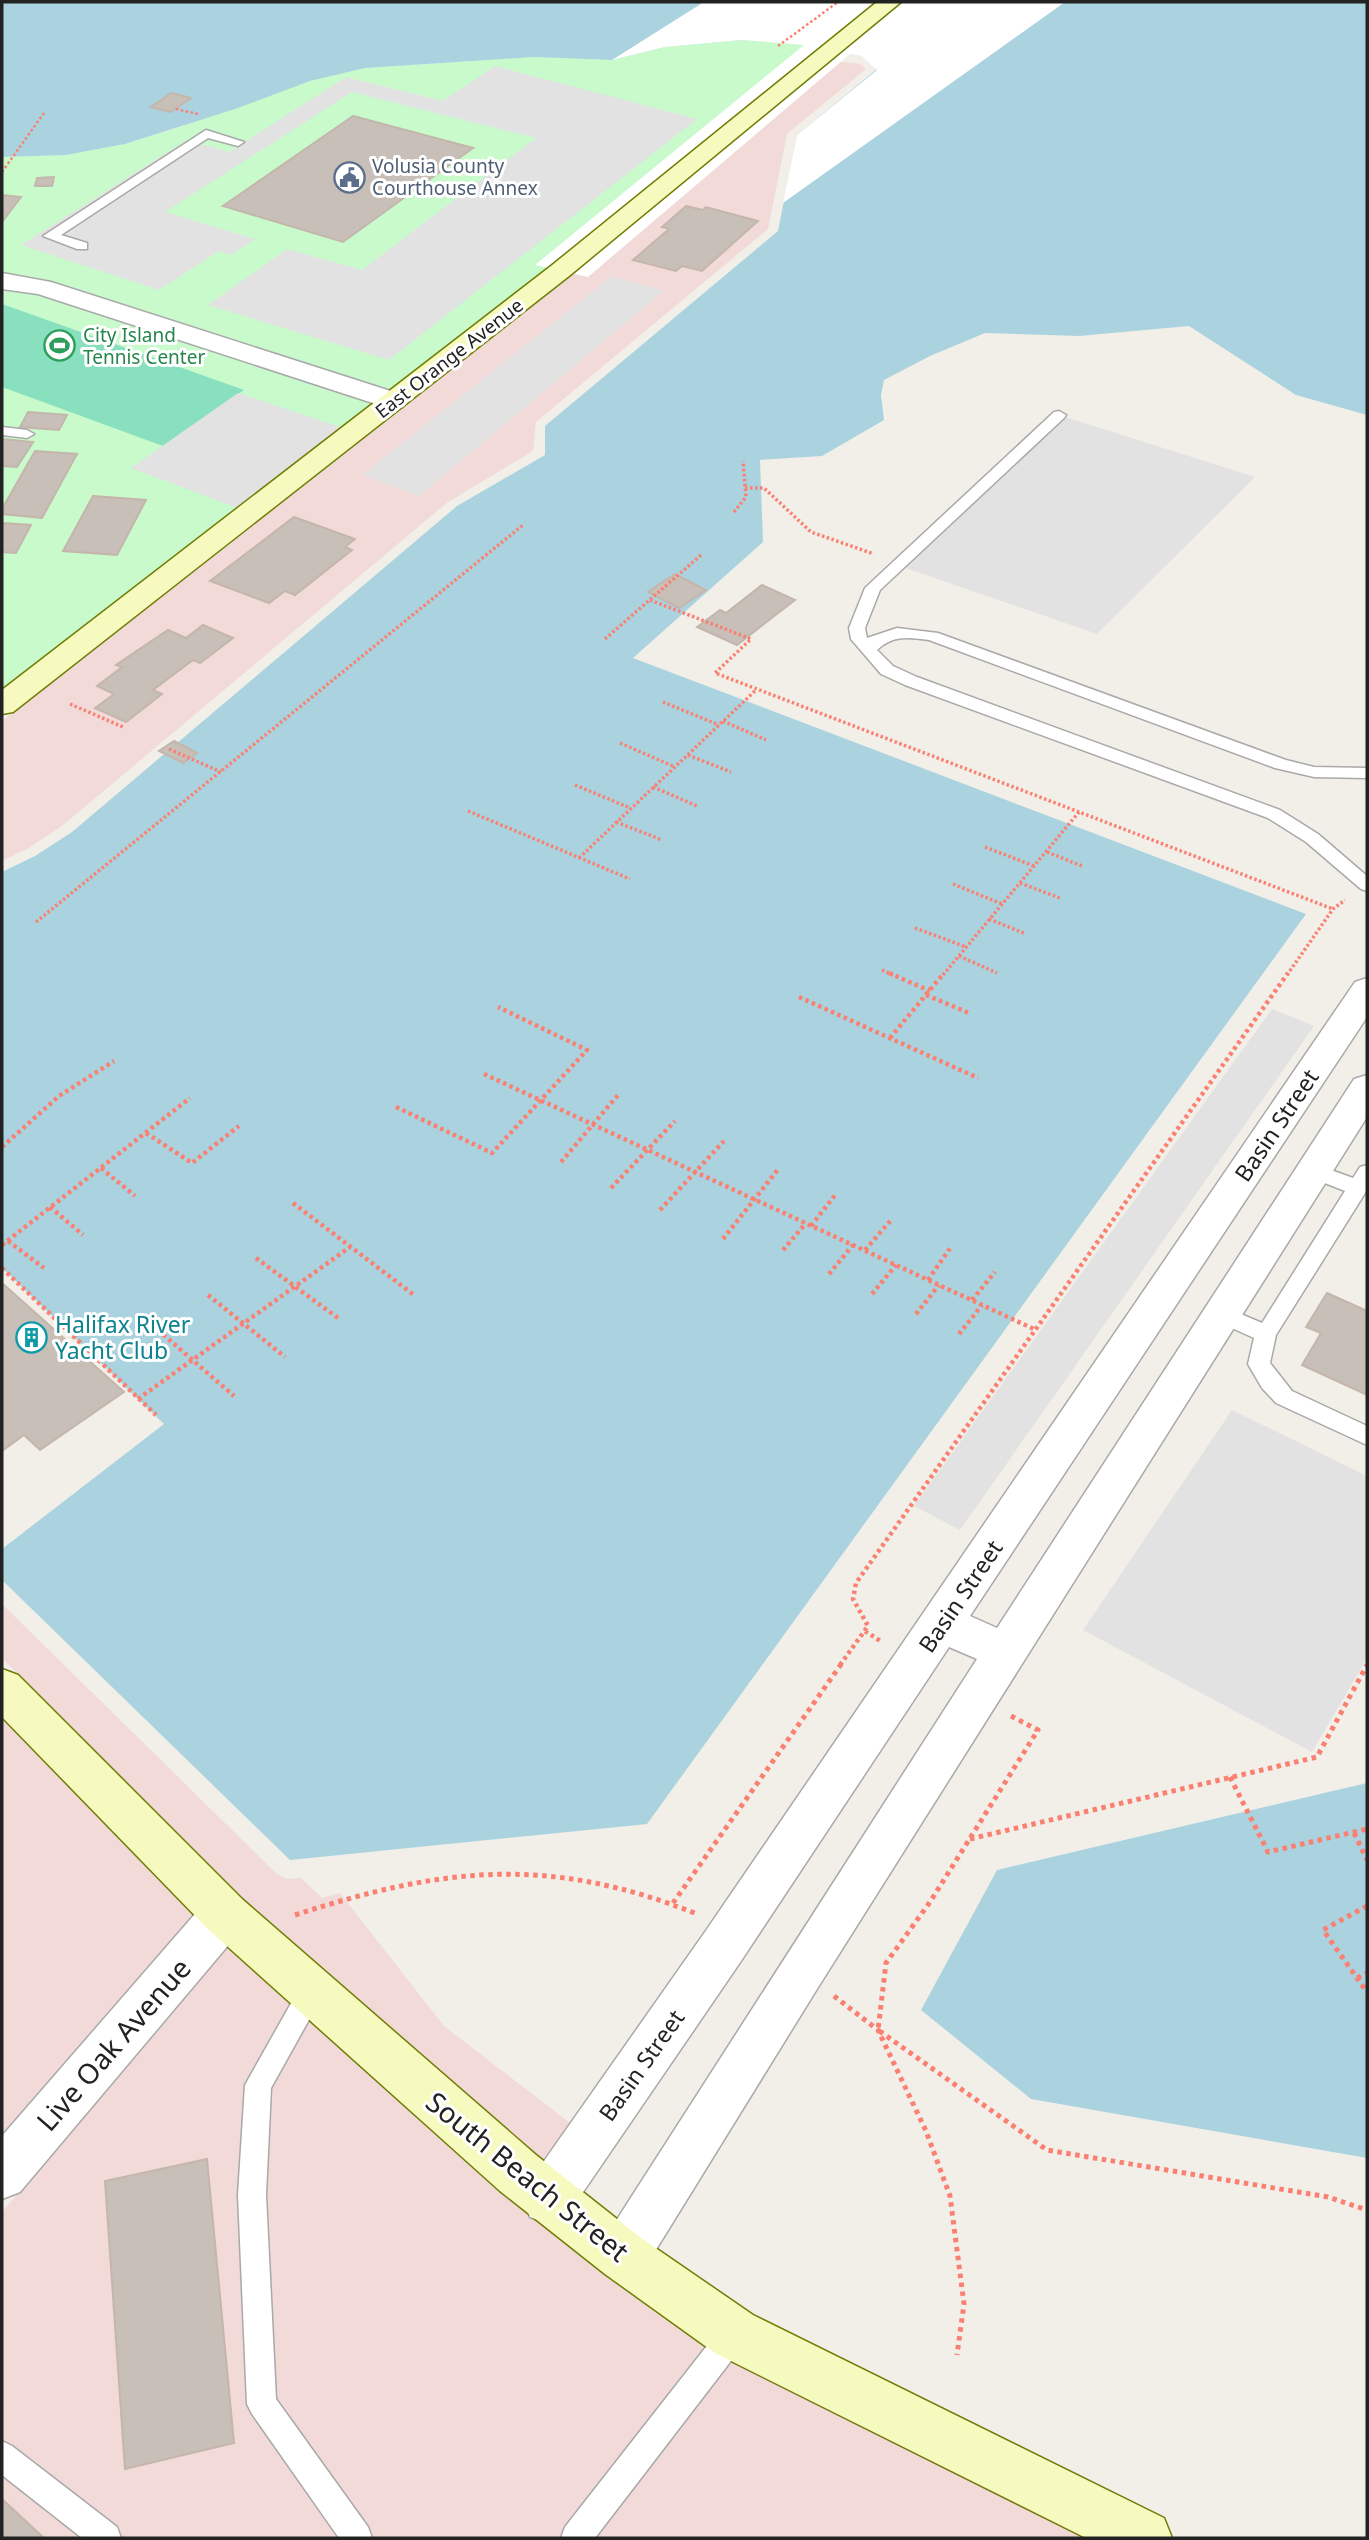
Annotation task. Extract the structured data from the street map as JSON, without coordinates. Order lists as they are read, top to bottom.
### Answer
{
  "streets": {
    "street": [
      "East Orange Avenue",
      "Basin Street",
      "Live Oak Avenue",
      "South Beach Street"
    ]
  },
  "crossings": [
    ["Basin Street", "South Beach Street"],
    ["Live Oak Avenue", "South Beach Street"]
  ],
  "places": {
    "public building": ["Volusia County Courthouse Annex"],
    "sports": ["City Island Tennis Center"],
    "building": ["Halifax River Yacht Club"]
  }
}
